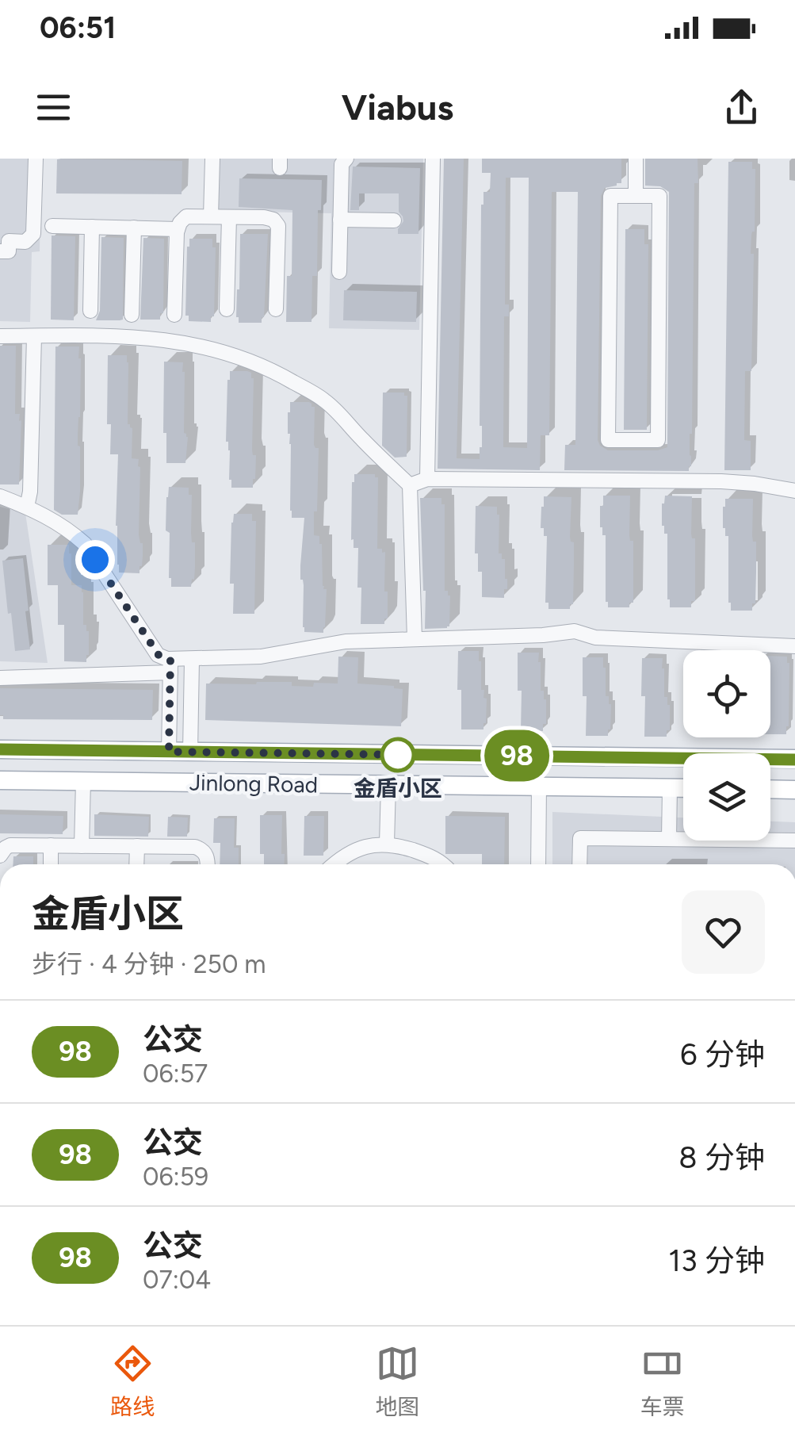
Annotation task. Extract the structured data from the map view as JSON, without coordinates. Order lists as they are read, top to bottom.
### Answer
{
  "streets": {
    "main road": ["Jinlong Road"]
  },
  "places": ["金盾小区"],
  "lines": ["bus line 98"],
  "page": {
    "status": "06:51",
    "header": "Viabus",
    "on_map": "98",
    "heading": ["金盾小区", "步行 · 4 分钟 · 250 m"],
    "list": [
      {
        "mark": "98",
        "name": "公交",
        "note": "06:57",
        "value": "6 分钟"
      },
      {
        "mark": "98",
        "name": "公交",
        "note": "06:59",
        "value": "8 分钟"
      },
      {
        "mark": "98",
        "name": "公交",
        "note": "07:04",
        "value": "13 分钟"
      }
    ],
    "tabs": ["路线", "地图", "车票"]
  }
}
